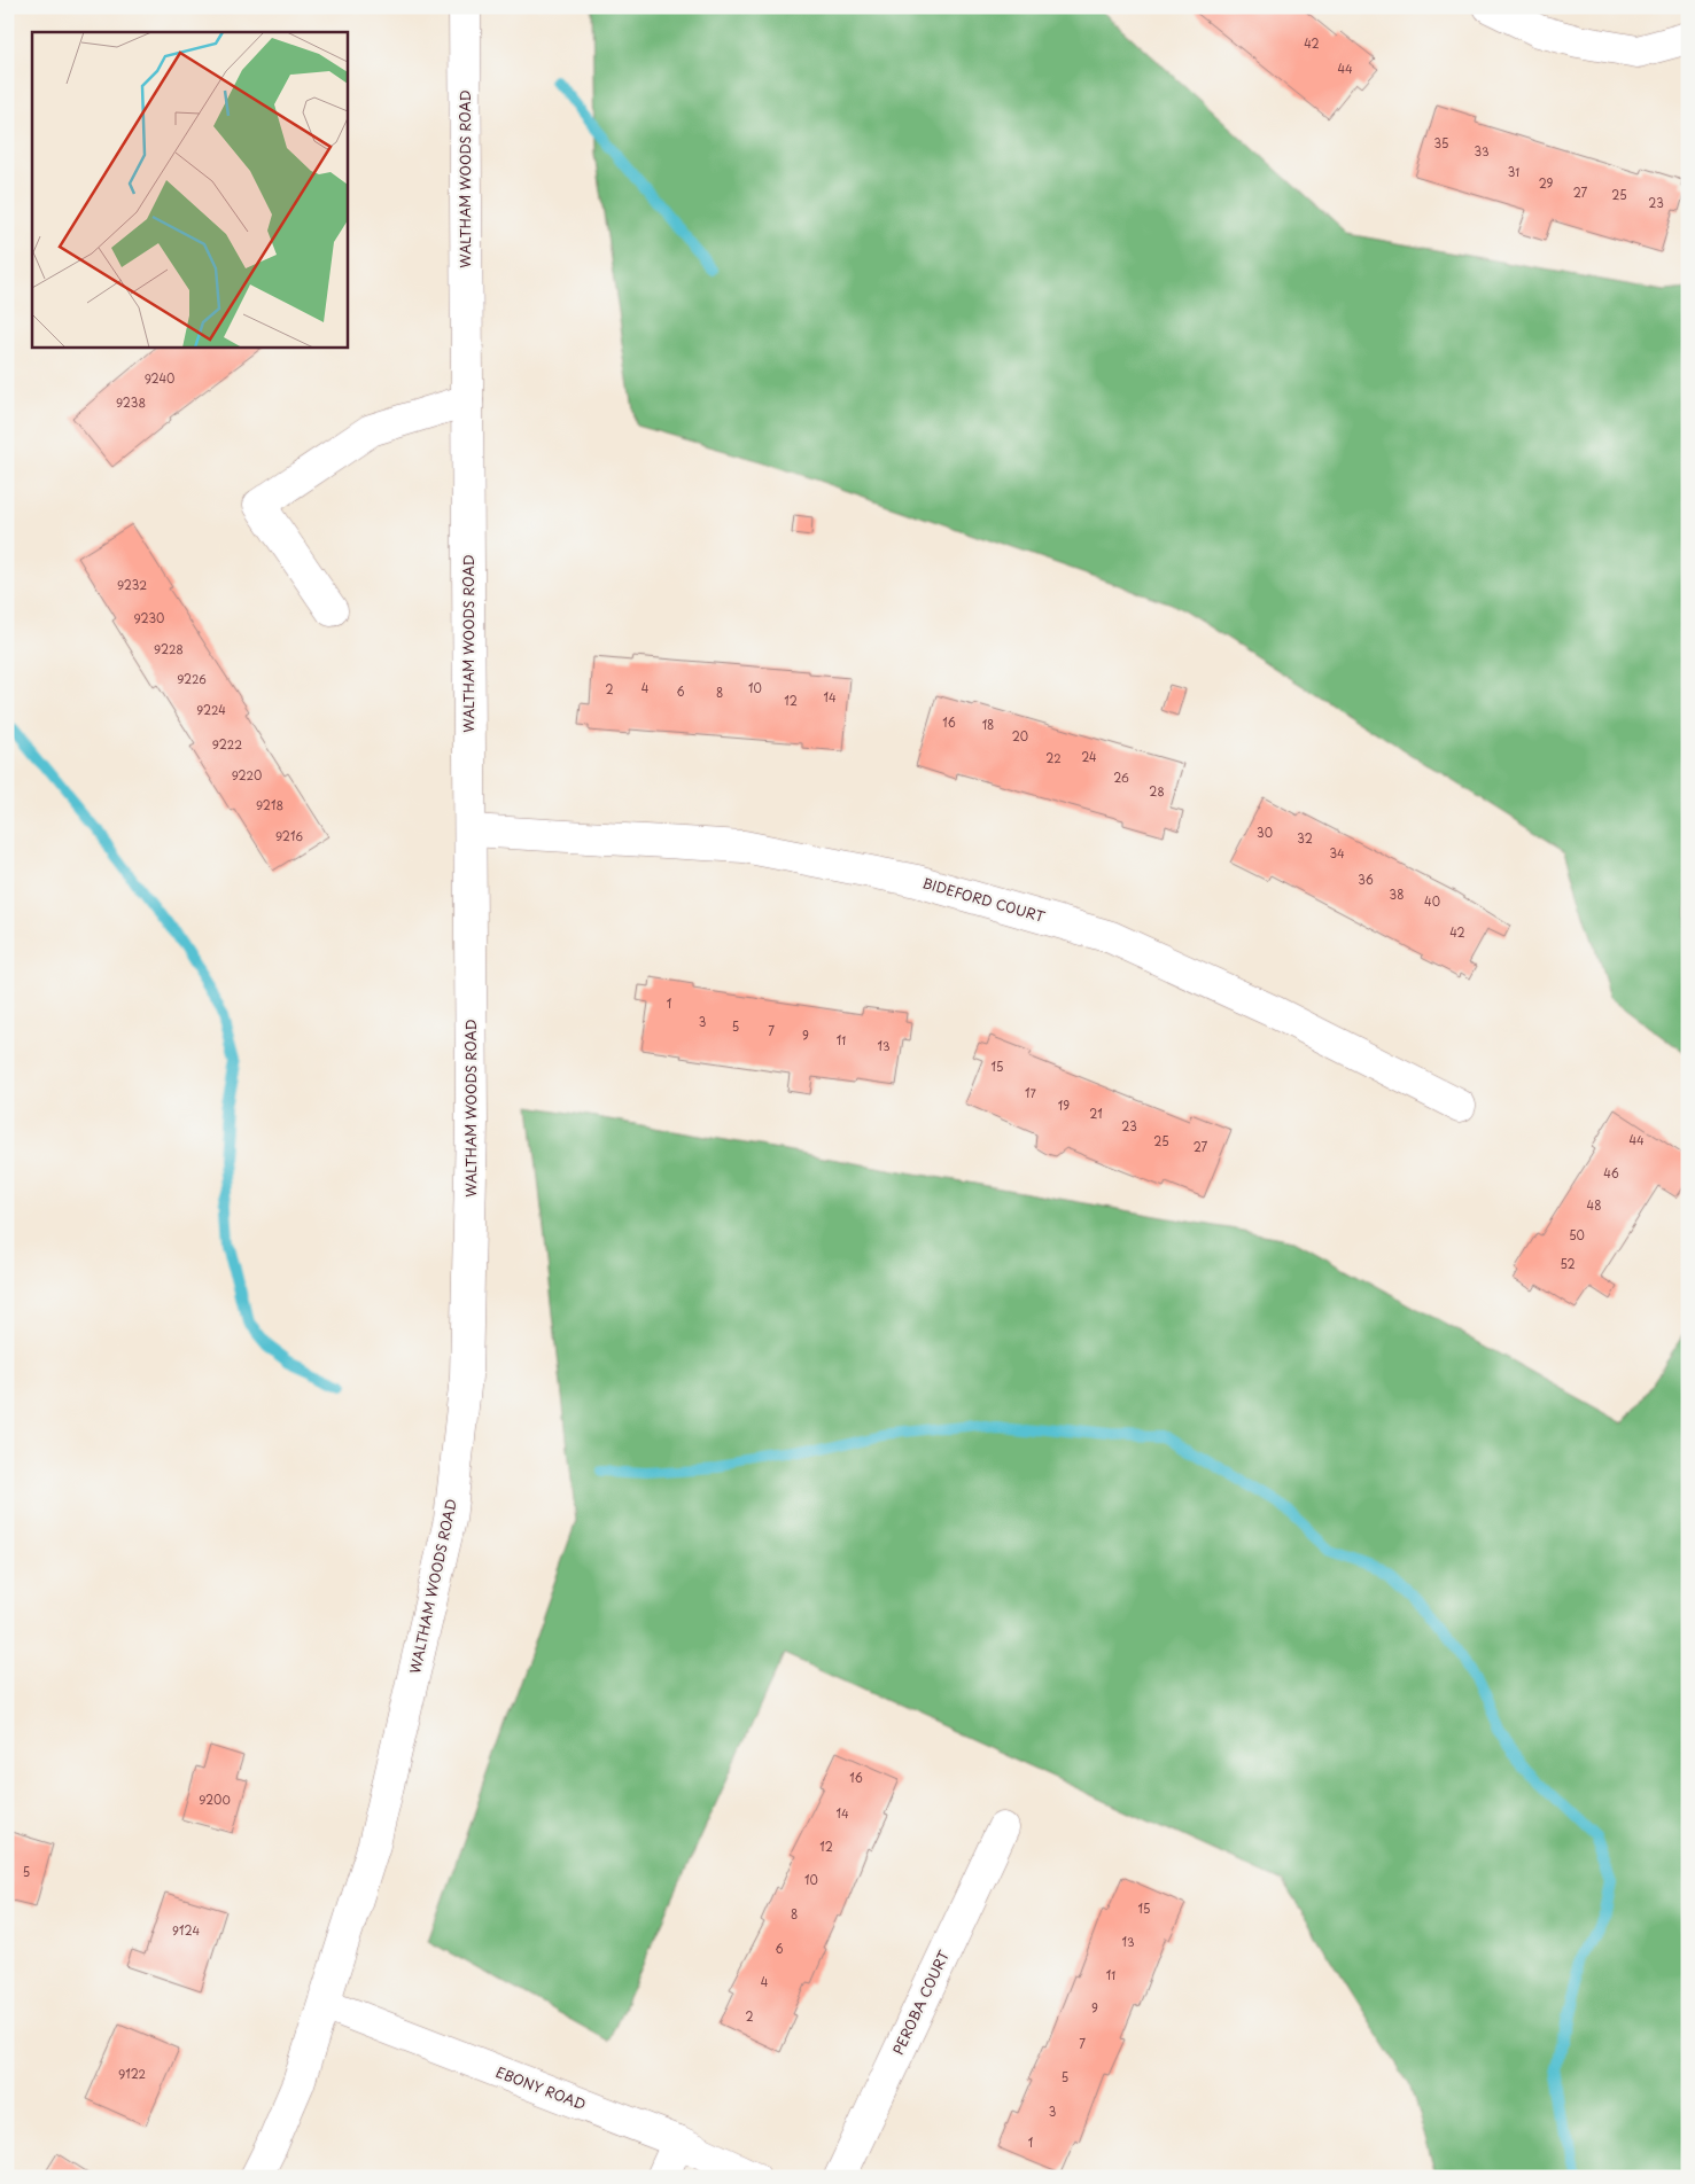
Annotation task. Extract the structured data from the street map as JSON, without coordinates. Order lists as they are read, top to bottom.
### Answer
{
  "streets": {
    "street": [
      "WALTHAM WOODS ROAD",
      "BIDEFORD COURT",
      "PEROBA COURT",
      "EBONY ROAD"
    ]
  },
  "crossings": [
    ["WALTHAM WOODS ROAD", "BIDEFORD COURT"],
    ["WALTHAM WOODS ROAD", "EBONY ROAD"]
  ],
  "house_numbers": [
    "42",
    "44",
    "35",
    "33",
    "31",
    "29",
    "27",
    "25",
    "23",
    "9240",
    "9238",
    "9232",
    "9230",
    "9228",
    "9226",
    "4",
    "10",
    "2",
    "6",
    "8",
    "14",
    "12",
    "9224",
    "16",
    "18",
    "20",
    "9222",
    "24",
    "22",
    "9220",
    "26",
    "28",
    "9218",
    "30",
    "9216",
    "32",
    "34",
    "36",
    "38",
    "40",
    "42",
    "1",
    "3",
    "5",
    "7",
    "9",
    "11",
    "13",
    "15",
    "17",
    "19",
    "21",
    "23",
    "44",
    "25",
    "27",
    "46",
    "48",
    "50",
    "52",
    "16",
    "9200",
    "14",
    "12",
    "5",
    "10",
    "15",
    "8",
    "9124",
    "13",
    "6",
    "11",
    "4",
    "9",
    "2",
    "7",
    "9122",
    "5",
    "3",
    "1"
  ]
}
